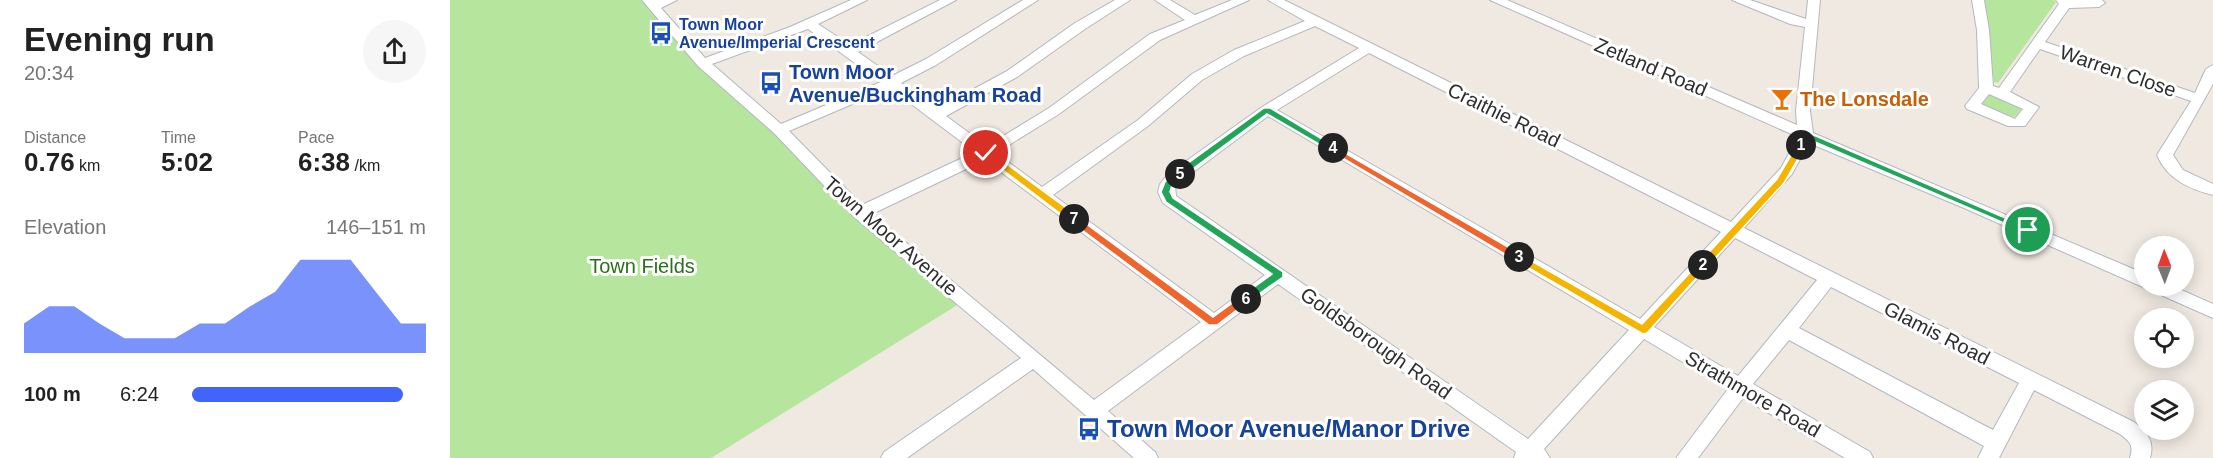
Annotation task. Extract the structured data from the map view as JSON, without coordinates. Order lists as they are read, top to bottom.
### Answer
{
  "streets": {
    "street": [
      "Zetland Road",
      "Warren Close",
      "Craithie Road",
      "Town Moor Avenue",
      "Glamis Road",
      "Goldsborough Road",
      "Strathmore Road"
    ]
  },
  "crossings": [
    ["Craithie Road", "Glamis Road"],
    ["Goldsborough Road", "Strathmore Road"]
  ],
  "parks": ["Town Fields"],
  "places": {
    "bus stop": ["Town Moor Avenue/Imperial Crescent", "Town Moor Avenue/Buckingham Road", "Town Moor Avenue/Manor Drive"],
    "bar": ["The Lonsdale"]
  },
  "north": "top",
  "page": {
    "heading": ["Evening run", "20:34"],
    "stats": [
      ["Distance", "0.76 km"],
      ["Time", "5:02"],
      ["Pace", "6:38 /km"]
    ],
    "pins": [
      "1",
      "4",
      "5",
      "7",
      "3",
      "2",
      "6"
    ],
    "chart": ["Elevation", "146–151 m"],
    "list": [
      {
        "name": "100 m",
        "note": "6:24"
      }
    ]
  }
}
